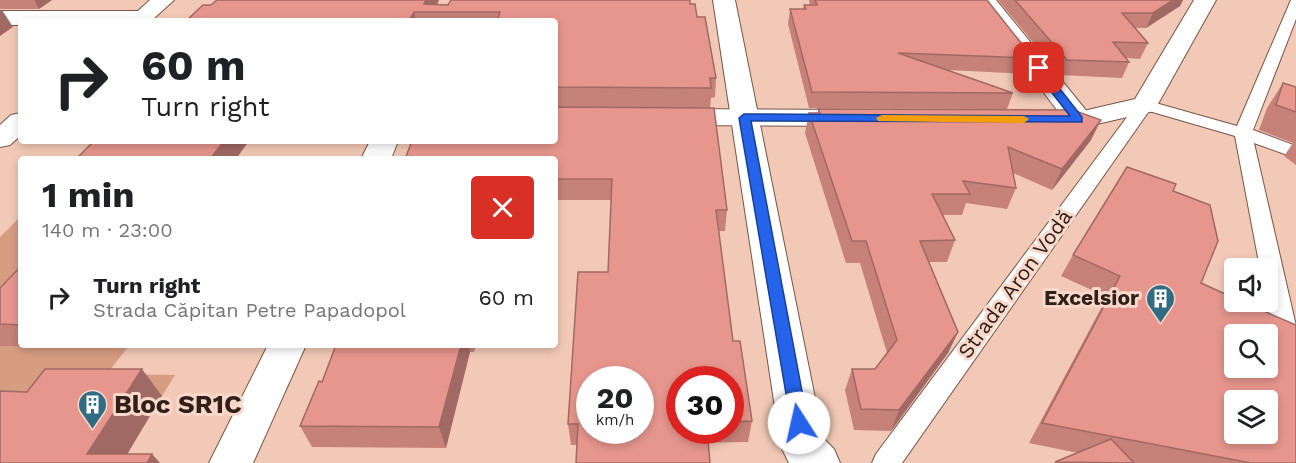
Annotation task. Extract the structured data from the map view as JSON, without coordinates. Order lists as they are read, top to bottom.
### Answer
{
  "streets": {
    "lane": ["Strada Aron Vodă"]
  },
  "places": {
    "building": ["Excelsior", "Bloc SR1C"]
  },
  "page": {
    "turn": ["60 m", "Turn right"],
    "heading": ["1 min", "140 m · 23:00"],
    "list": [
      {
        "name": "Turn right",
        "note": "Strada Căpitan Petre Papadopol",
        "value": "60 m"
      }
    ],
    "speed": "20 km/h",
    "limit": "30"
  }
}
